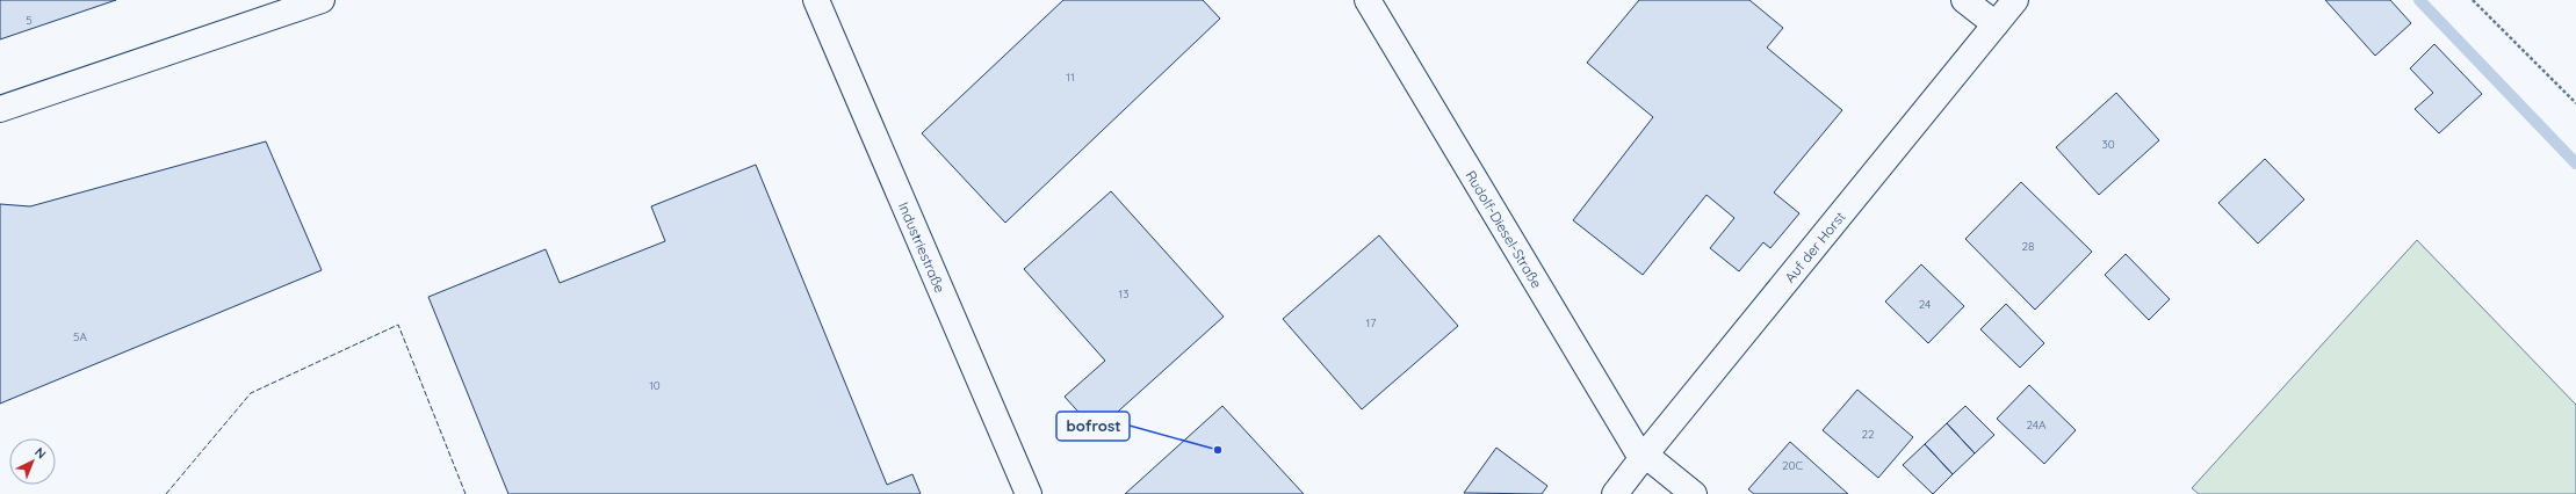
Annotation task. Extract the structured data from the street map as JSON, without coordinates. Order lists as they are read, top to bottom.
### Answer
{
  "streets": {
    "street": ["Rudolf-Diesel-Straße", "Auf der Horst", "Industriestraße"]
  },
  "crossings": [
    ["Rudolf-Diesel-Straße", "Auf der Horst"]
  ],
  "places": ["bofrost"],
  "house_numbers": [
    "5",
    "11",
    "30",
    "28",
    "13",
    "24",
    "17",
    "5A",
    "10",
    "24A",
    "22",
    "20C"
  ],
  "north": "top right"
}
